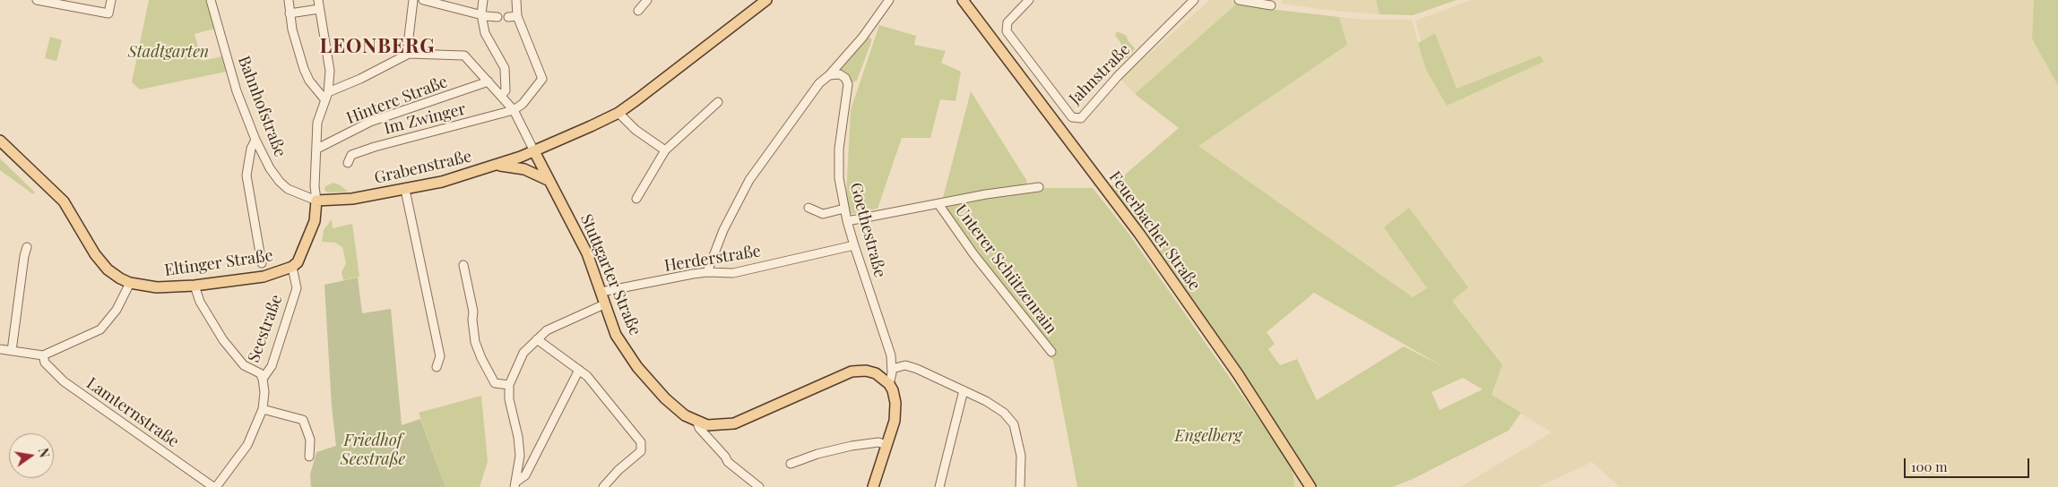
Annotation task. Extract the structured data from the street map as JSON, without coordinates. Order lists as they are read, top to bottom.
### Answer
{
  "streets": {
    "main road": [
      "Grabenstraße",
      "Feuerbacher Straße",
      "Eltinger Straße",
      "Stuttgarter Straße"
    ],
    "street": [
      "Jahnstraße",
      "Hintere Straße",
      "Bahnhofstraße",
      "Im Zwinger",
      "Goethestraße",
      "Herderstraße",
      "Unterer Schützenrain",
      "Seestraße",
      "Lamternstraße"
    ]
  },
  "crossings": [
    ["Bahnhofstraße", "Grabenstraße"],
    ["Grabenstraße", "Stuttgarter Straße"],
    ["Goethestraße", "Herderstraße"],
    ["Goethestraße", "Unterer Schützenrain"],
    ["Goethestraße", "Stuttgarter Straße"],
    ["Herderstraße", "Stuttgarter Straße"],
    ["Eltinger Straße", "Seestraße"],
    ["Seestraße", "Lamternstraße"]
  ],
  "districts": ["LEONBERG"],
  "parks": ["Stadtgarten", "Engelberg", "Friedhof Seestraße"],
  "scale_bar": "100 m",
  "north": "right"
}
